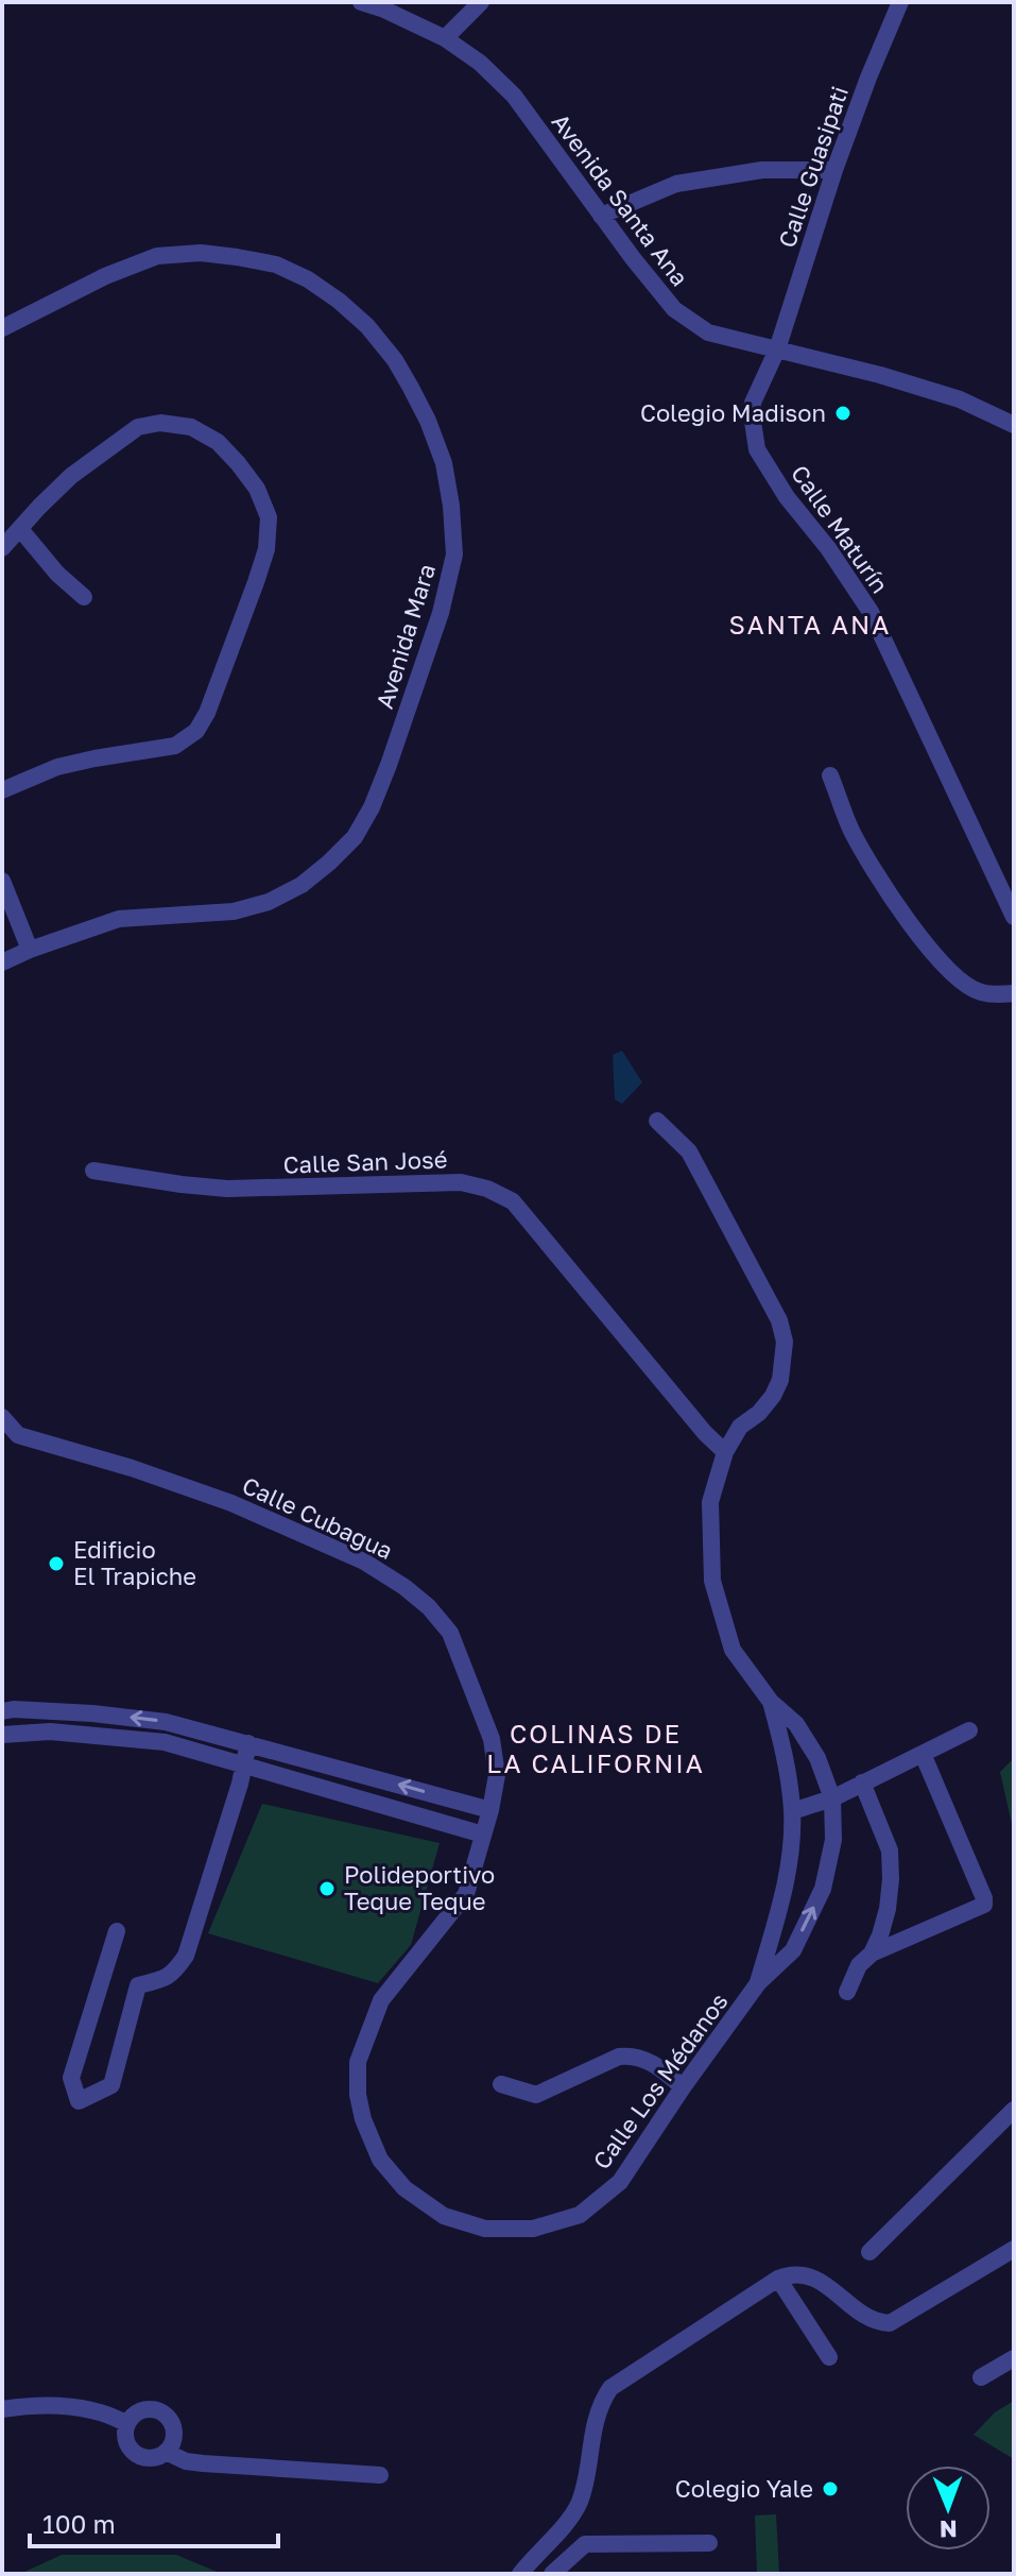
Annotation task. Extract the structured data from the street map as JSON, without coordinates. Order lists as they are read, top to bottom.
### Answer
{
  "streets": {
    "street": [
      "Calle Guasipati",
      "Avenida Santa Ana",
      "Calle Maturín",
      "Avenida Mara",
      "Calle San José",
      "Calle Cubagua",
      "Calle Los Médanos"
    ]
  },
  "crossings": [
    ["Calle Guasipati", "Avenida Santa Ana"],
    ["Calle Guasipati", "Calle Maturín"],
    ["Avenida Santa Ana", "Calle Maturín"],
    ["Calle San José", "Calle Los Médanos"],
    ["Calle Cubagua", "Calle Los Médanos"]
  ],
  "districts": ["SANTA ANA", "COLINAS DE LA CALIFORNIA"],
  "places": [
    "Colegio Madison",
    "Edificio El Trapiche",
    "Polideportivo Teque Teque",
    "Colegio Yale"
  ],
  "scale_bar": "100 m",
  "north": "bottom"
}
